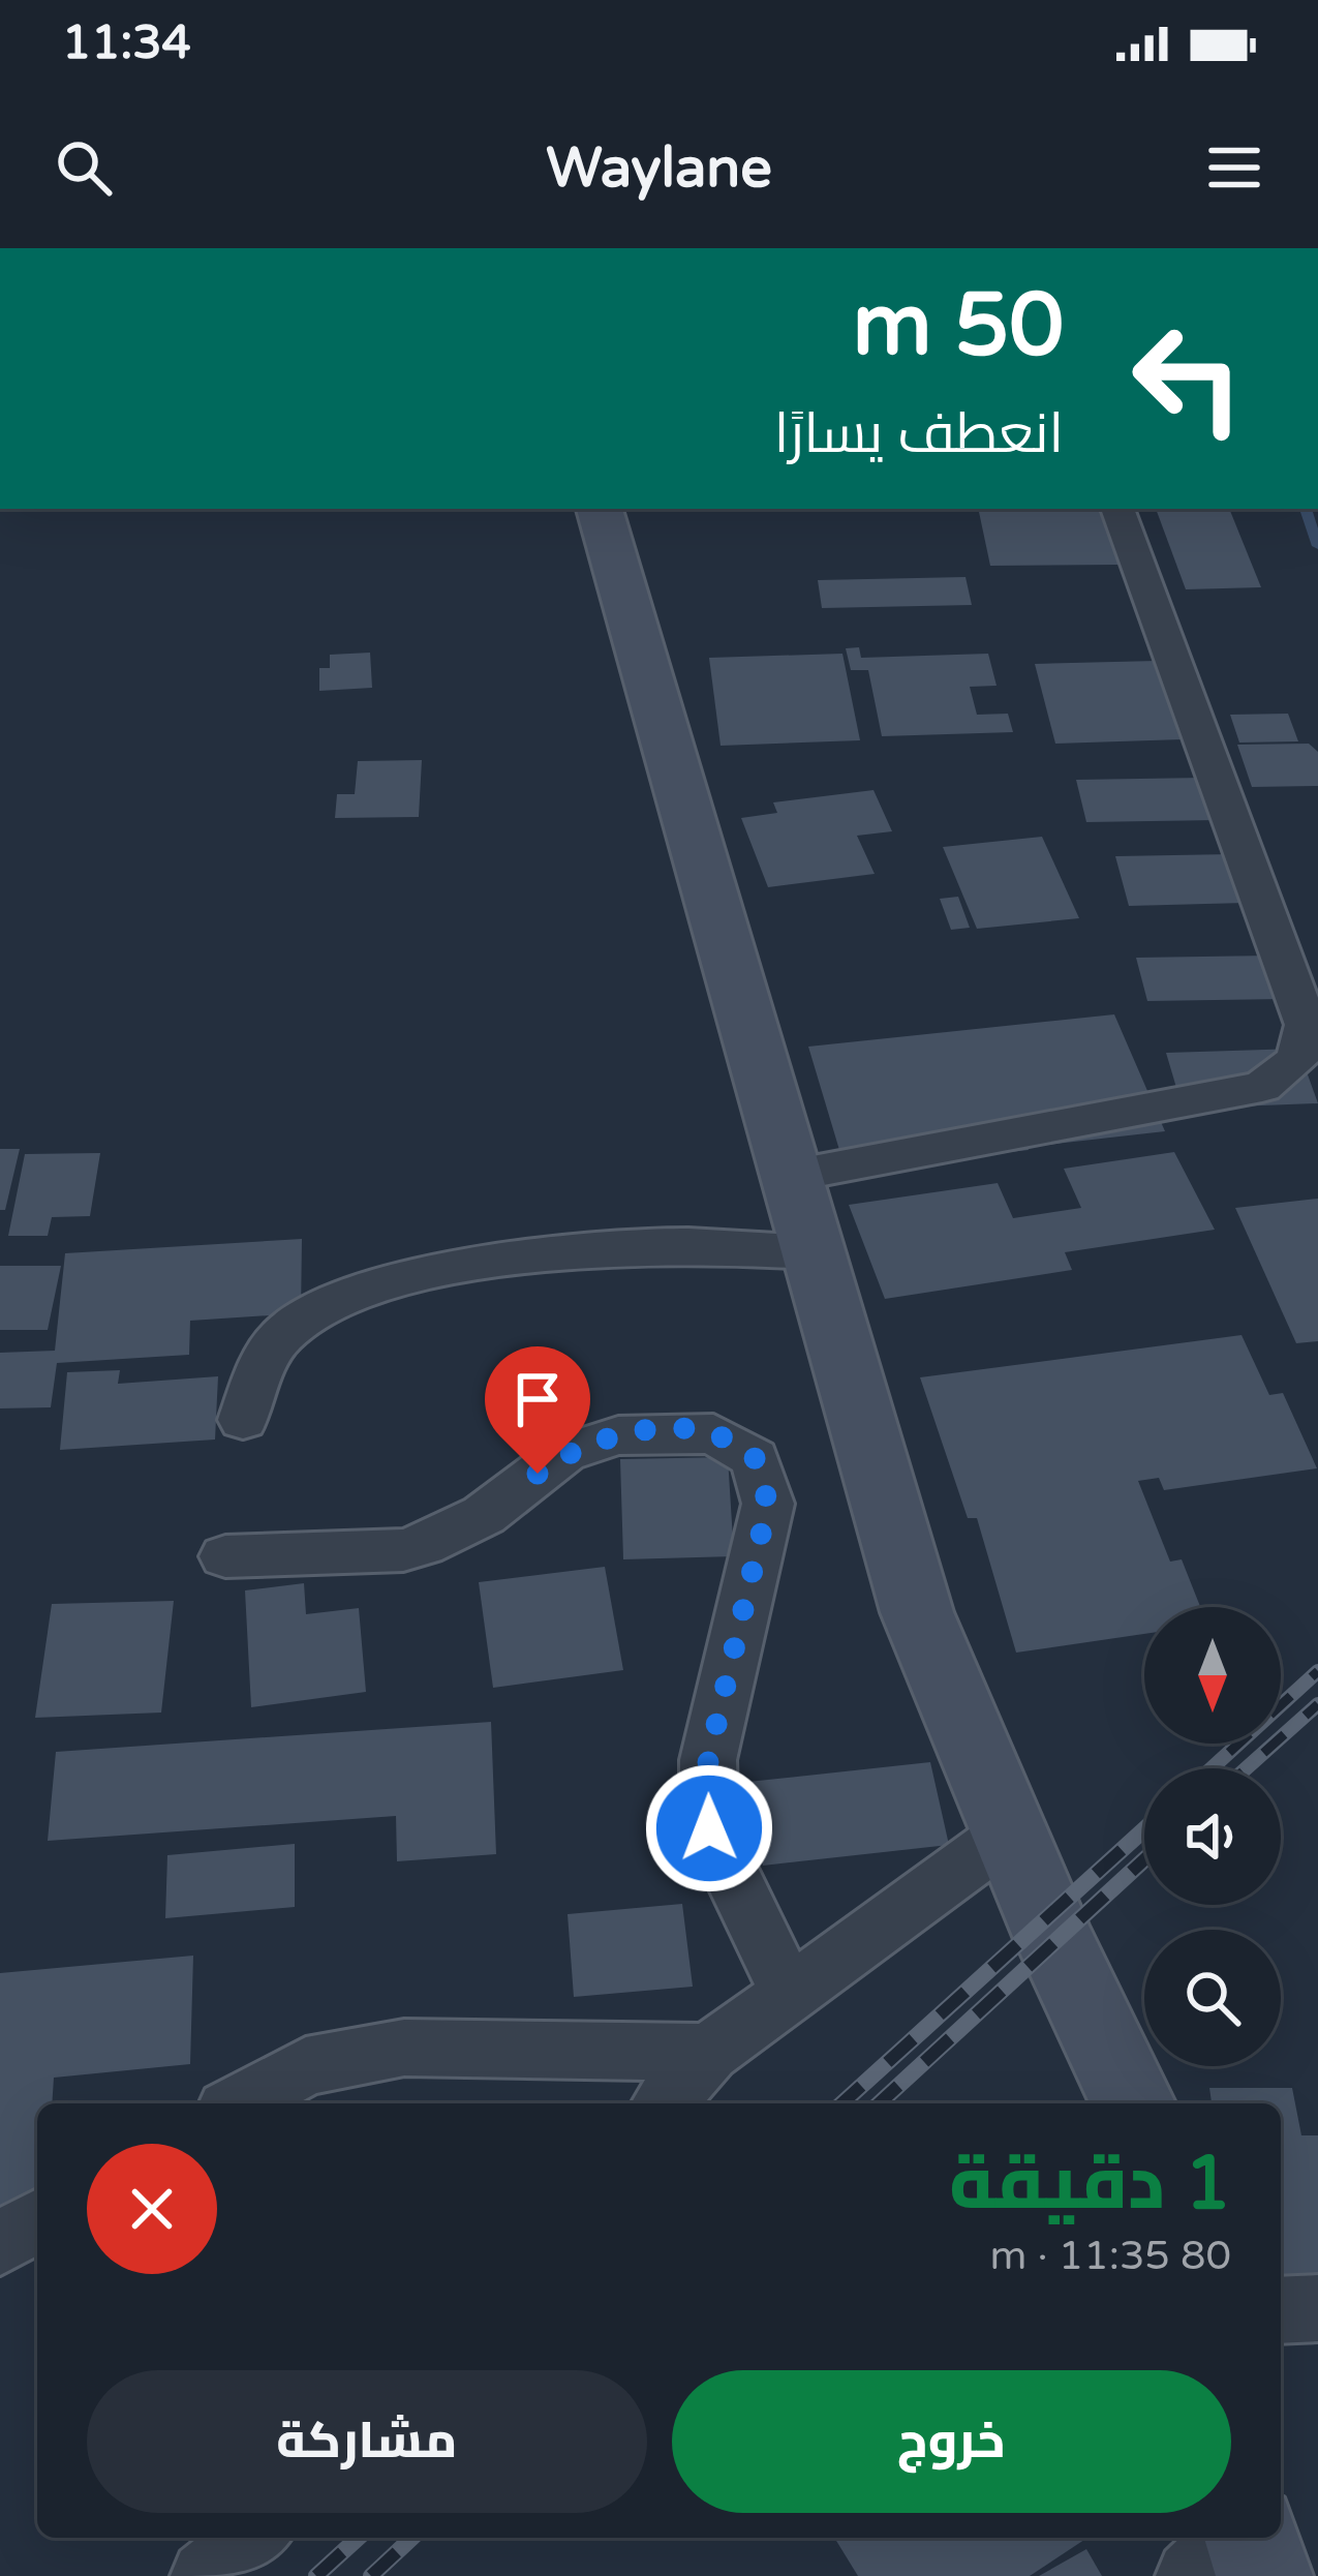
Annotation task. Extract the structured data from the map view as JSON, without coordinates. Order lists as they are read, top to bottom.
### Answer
{
  "north": "bottom",
  "page": {
    "status": "11:34",
    "header": "Waylane",
    "turn": ["50 m", "انعطف يسارًا"],
    "heading": ["1 دقيقة", "80 m · 11:35"],
    "buttons": ["خروج", "مشاركة"]
  }
}
